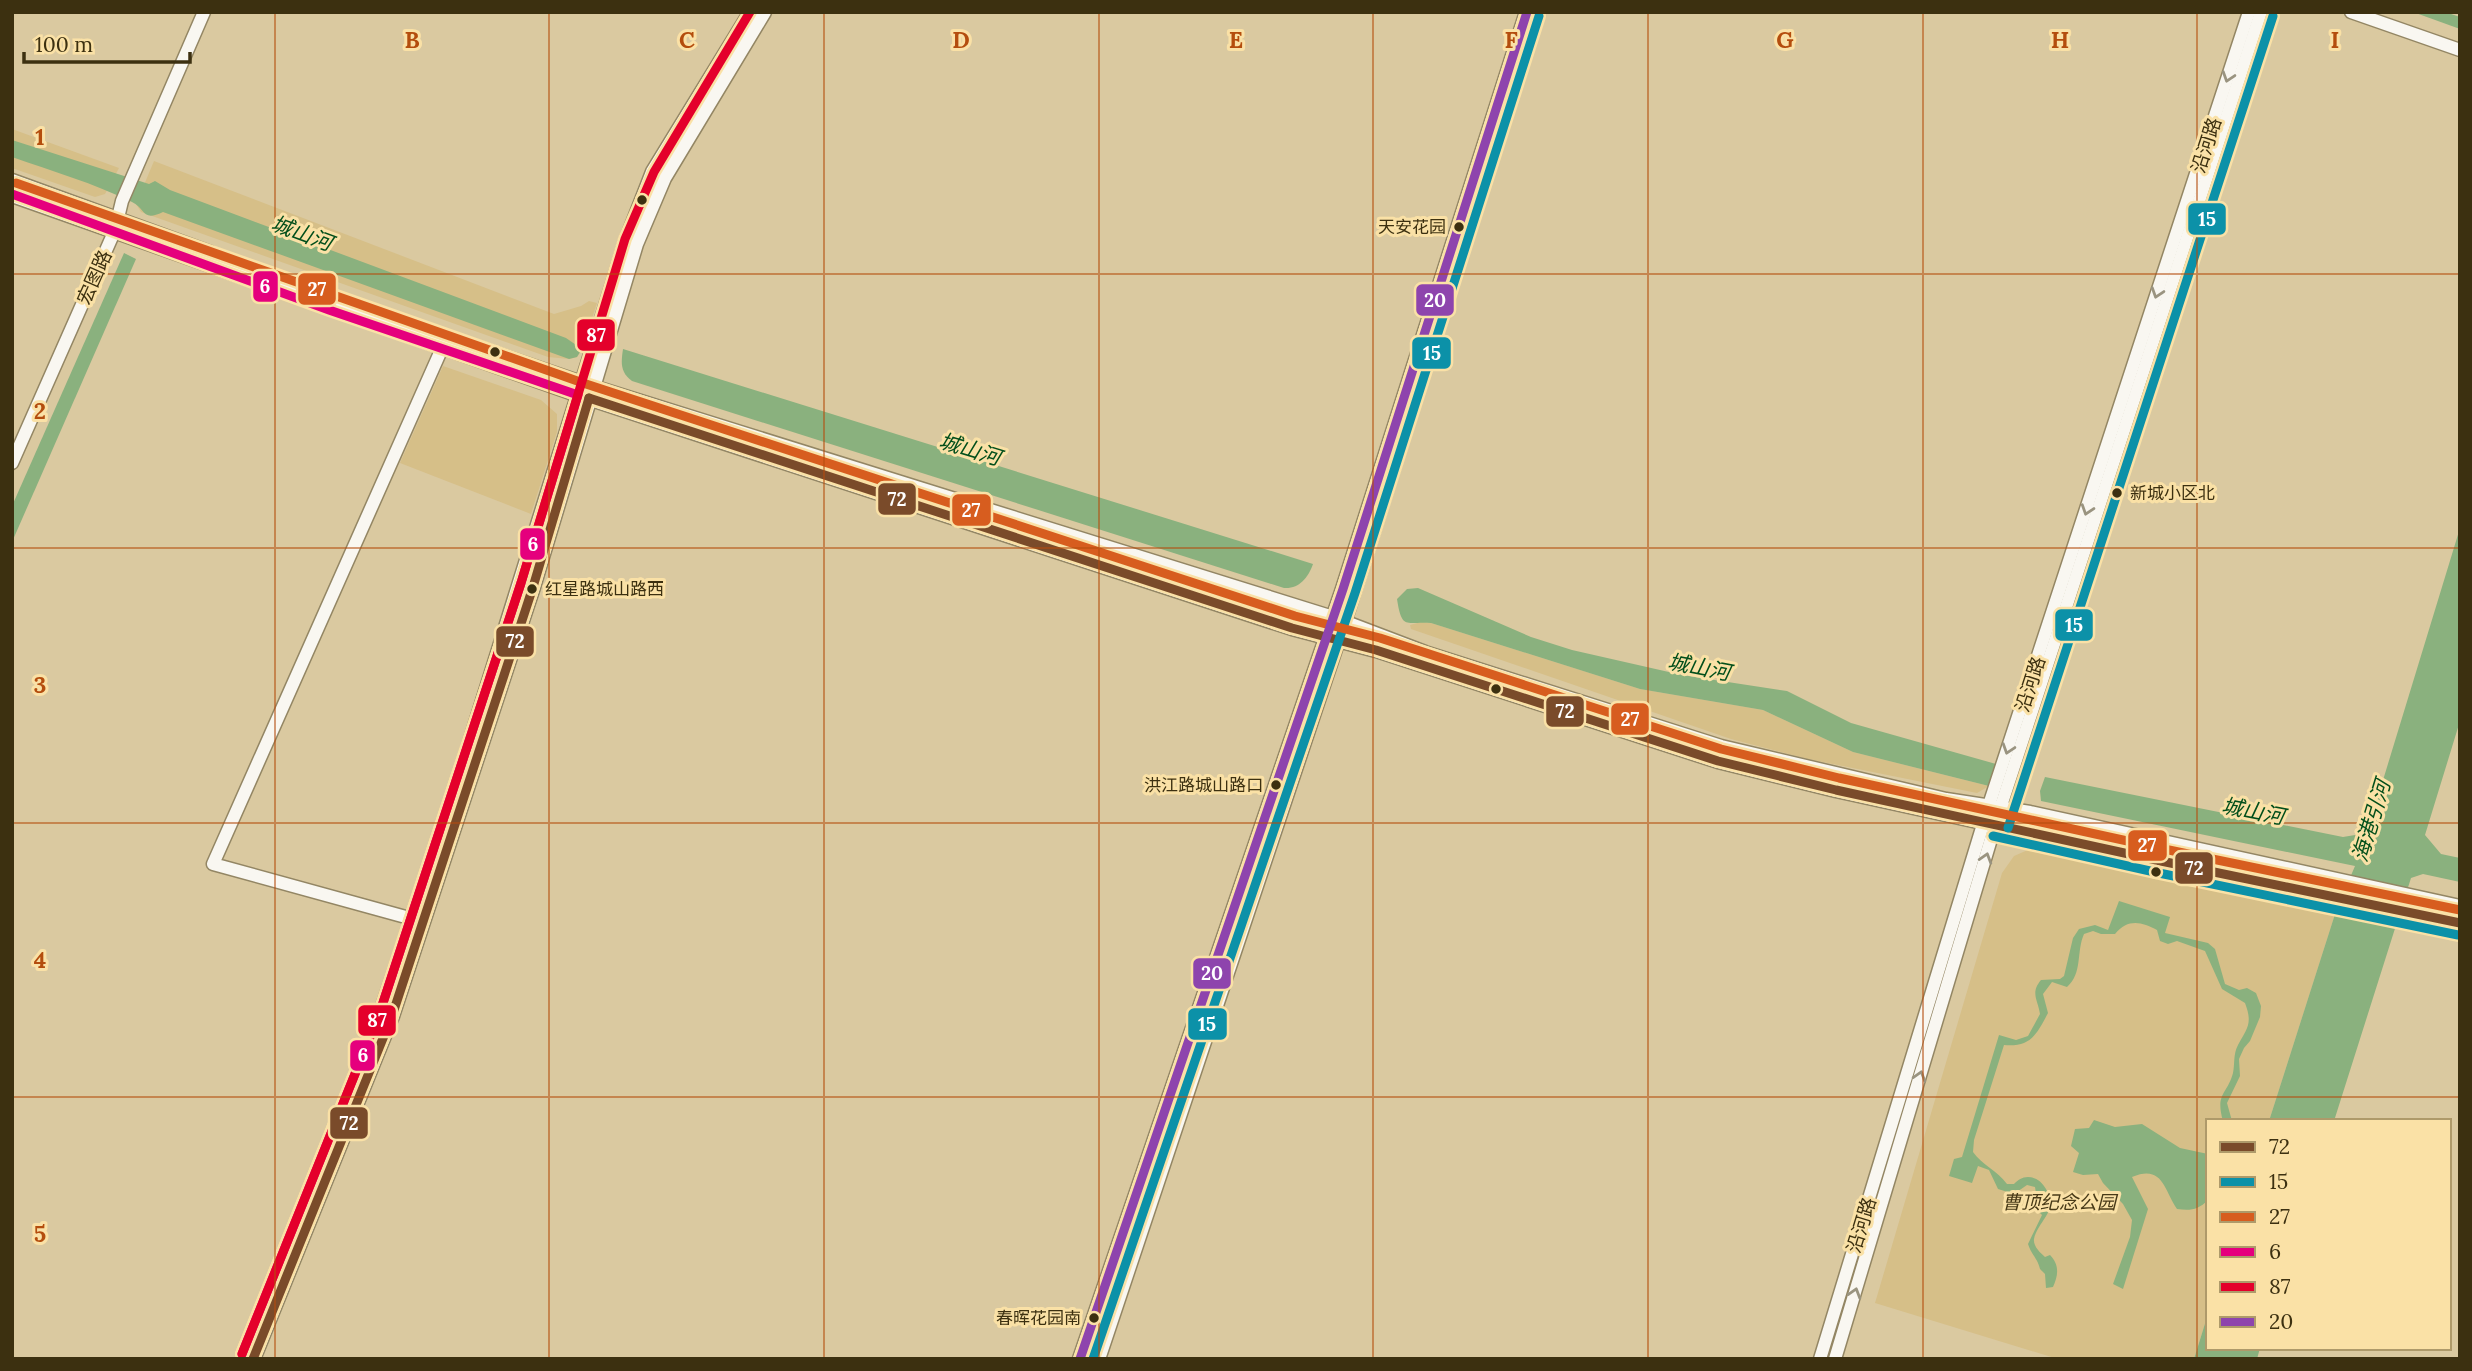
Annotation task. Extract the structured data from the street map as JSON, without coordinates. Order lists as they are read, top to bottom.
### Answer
{
  "streets": {
    "street": ["沿河路", "宏图路"]
  },
  "water": ["城山河", "海港引河"],
  "parks": ["曹顶纪念公园"],
  "places": [
    "天安花园",
    "新城小区北",
    "红星路城山路西",
    "洪江路城山路口",
    "春晖花园南"
  ],
  "lines": [
    "transit line 87",
    "transit line 20",
    "transit line 15",
    "transit line 27",
    "transit line 6",
    "transit line 72"
  ],
  "legend": [
    "72",
    "15",
    "27",
    "6",
    "87",
    "20"
  ],
  "scale_bar": "100 m",
  "grid": {
    "columns": [
      "B",
      "C",
      "D",
      "E",
      "F",
      "G",
      "H",
      "I"
    ],
    "rows": [
      "1",
      "2",
      "3",
      "4",
      "5"
    ]
  }
}
